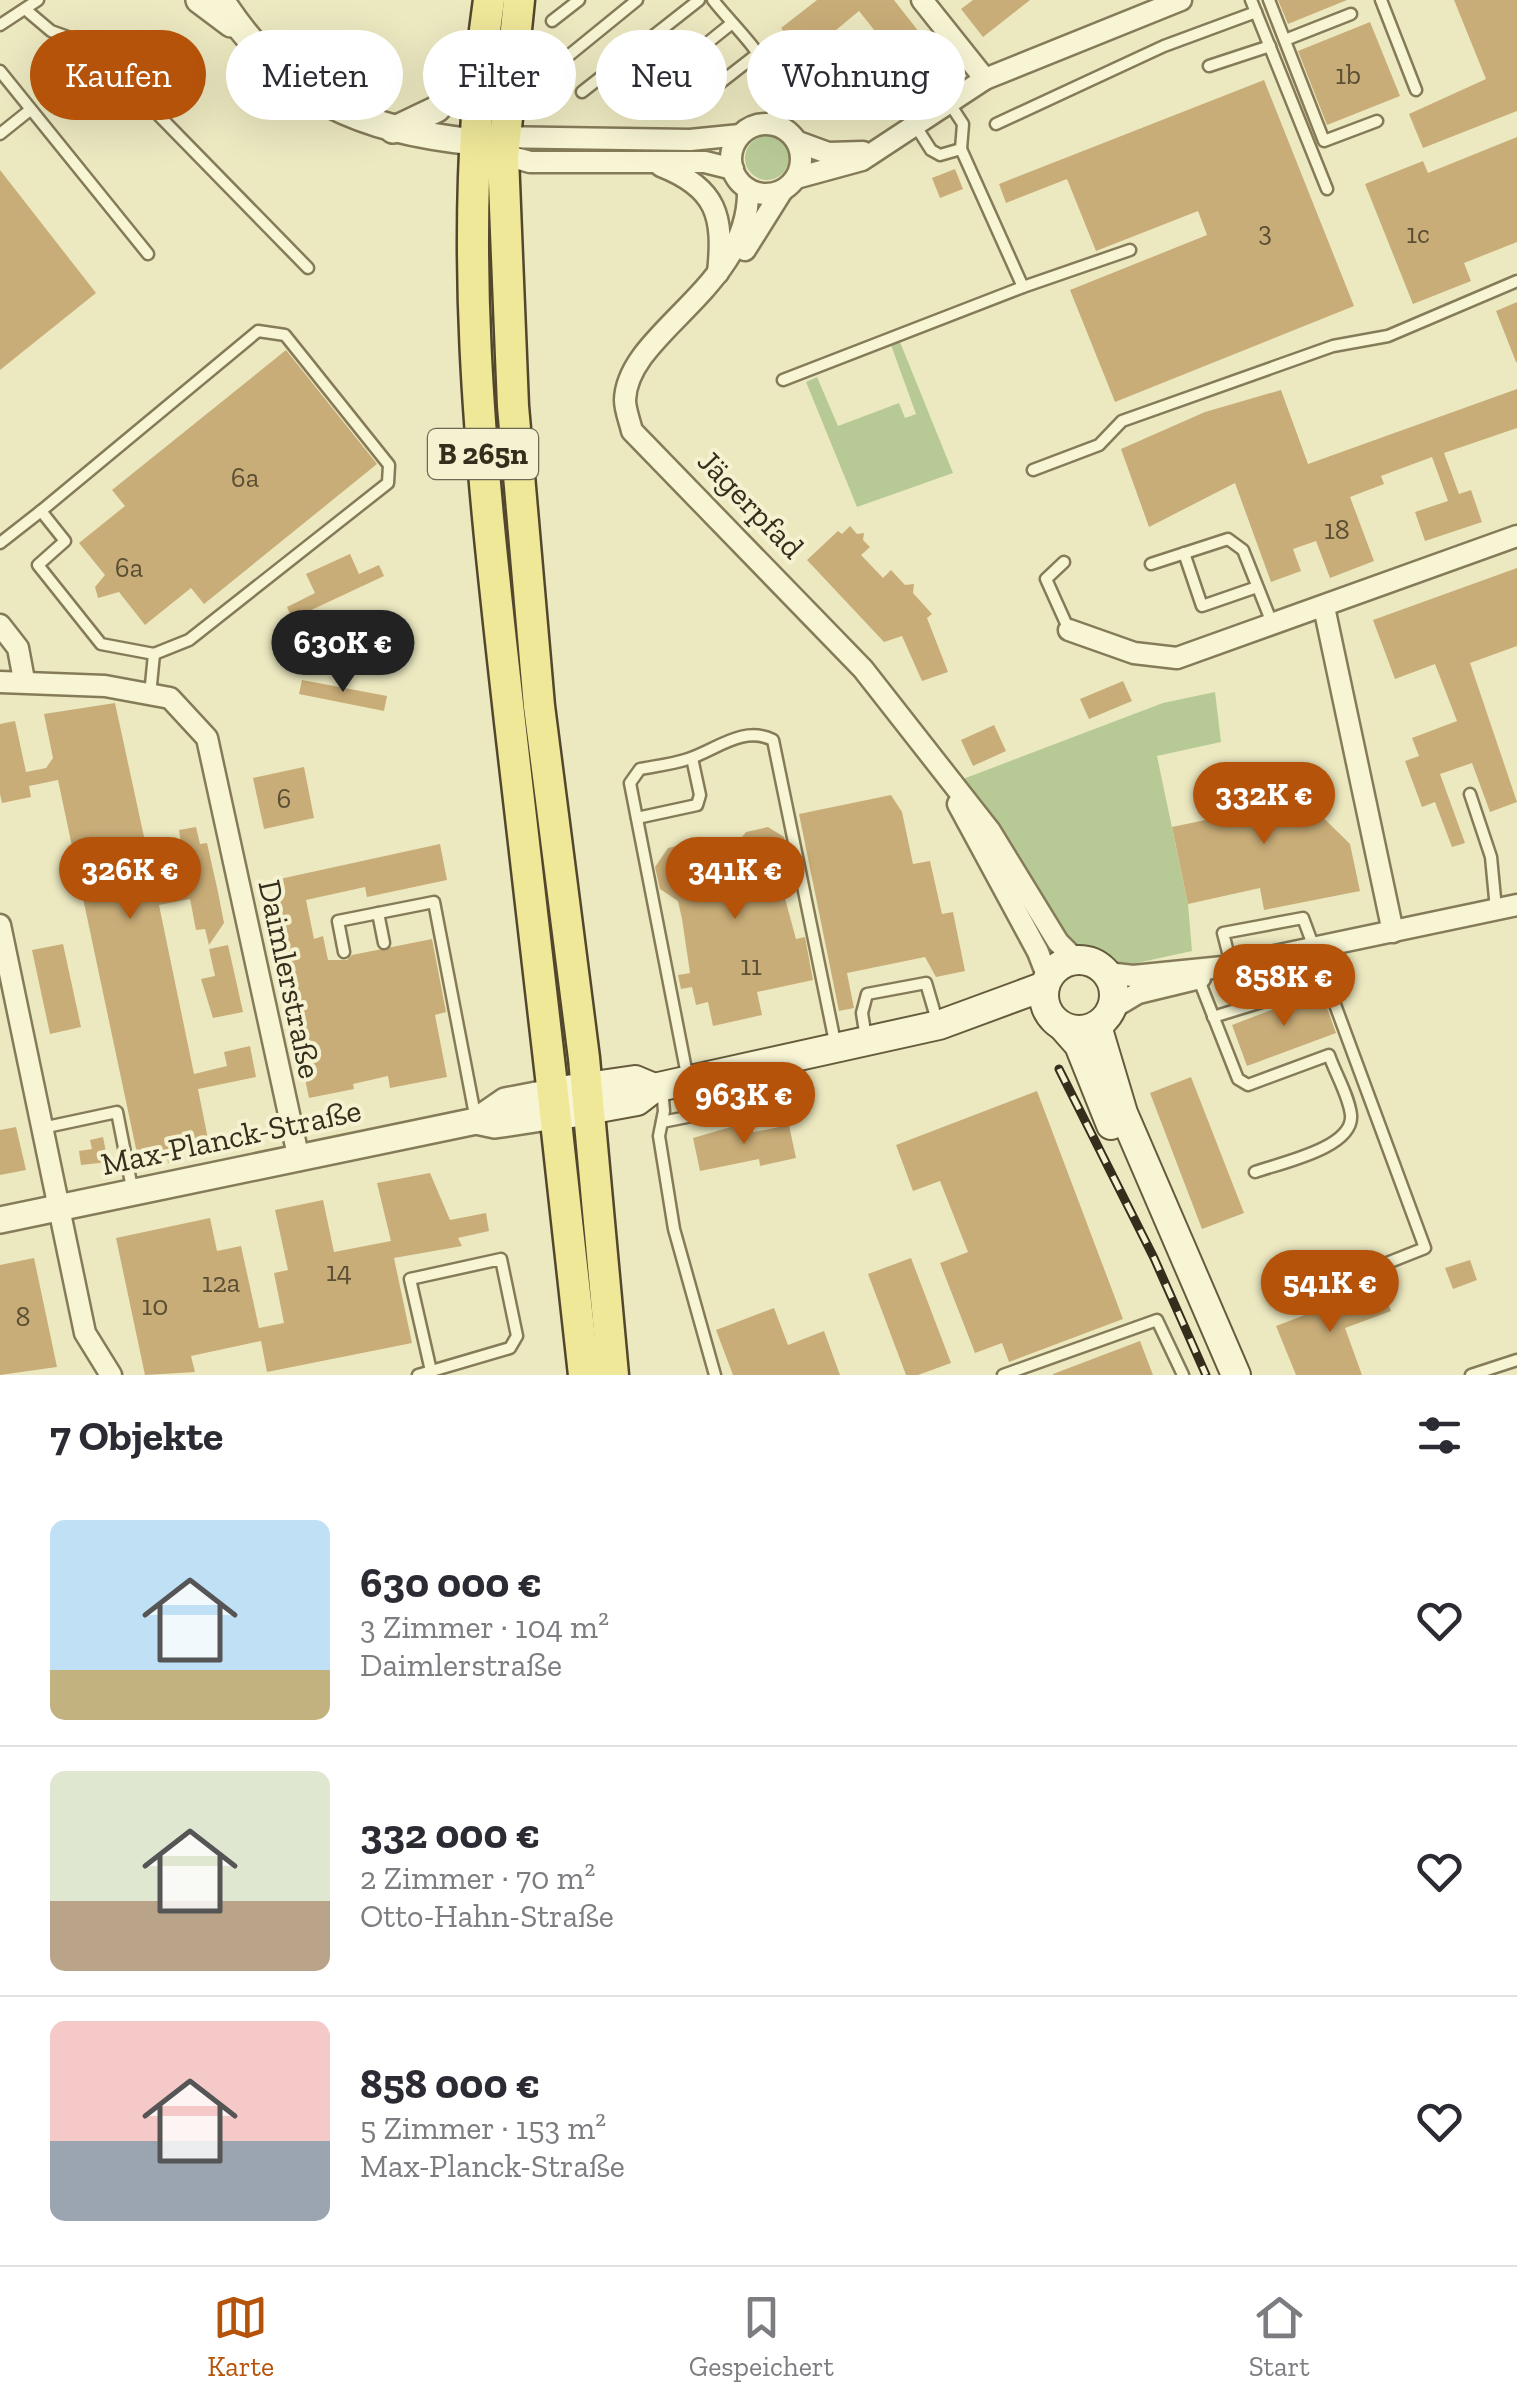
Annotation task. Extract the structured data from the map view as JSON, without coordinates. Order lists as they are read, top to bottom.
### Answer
{
  "streets": {
    "main road": ["B 265n", "Max-Planck-Straße"],
    "street": ["Jägerpfad", "Daimlerstraße"]
  },
  "crossings": [
    ["B 265n", "Max-Planck-Straße"],
    ["Daimlerstraße", "Max-Planck-Straße"]
  ],
  "house_numbers": [
    "1b",
    "3",
    "1c",
    "6a",
    "18",
    "6a",
    "6",
    "11",
    "14",
    "12a",
    "10",
    "8"
  ],
  "page": {
    "chip": [
      "Kaufen",
      "Mieten",
      "Filter",
      "Neu",
      "Wohnung"
    ],
    "price": [
      "630K €",
      "332K €",
      "326K €",
      "341K €",
      "858K €",
      "963K €",
      "541K €"
    ],
    "heading": "7 Objekte",
    "list": [
      {
        "name": "630 000 €",
        "note": "3 Zimmer · 104 m² · Daimlerstraße"
      },
      {
        "name": "332 000 €",
        "note": "2 Zimmer · 70 m² · Otto-Hahn-Straße"
      },
      {
        "name": "858 000 €",
        "note": "5 Zimmer · 153 m² · Max-Planck-Straße"
      }
    ],
    "tabs": ["Karte", "Gespeichert", "Start"]
  }
}
